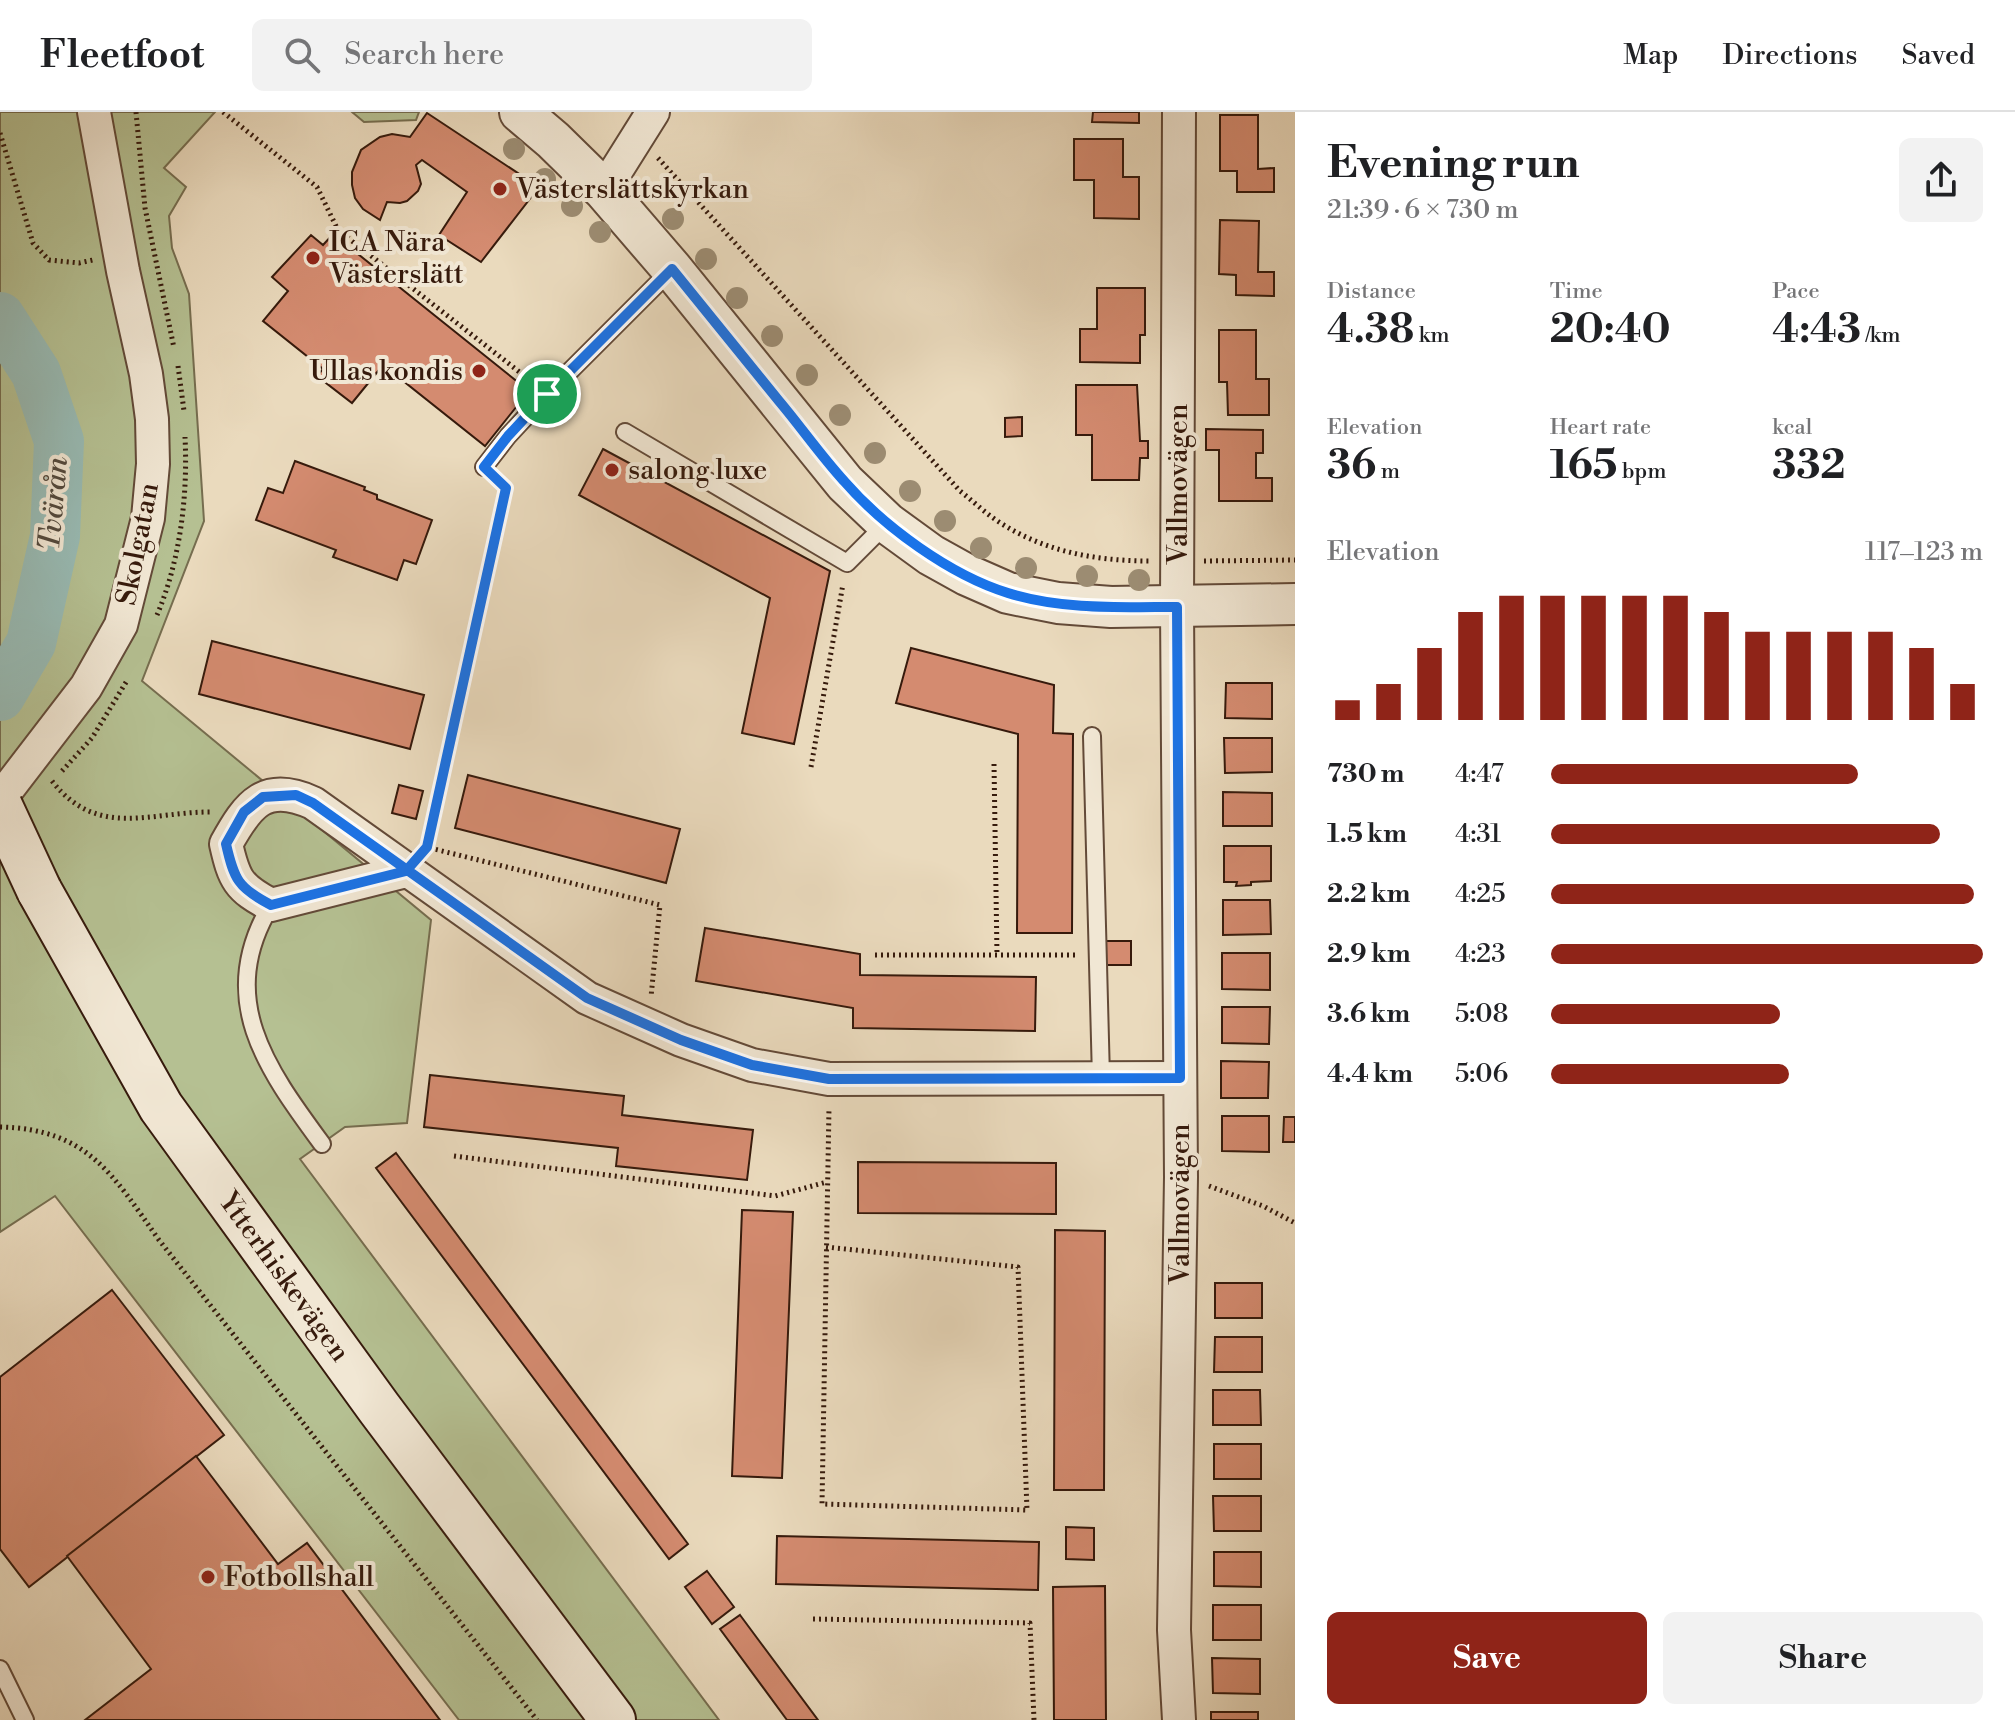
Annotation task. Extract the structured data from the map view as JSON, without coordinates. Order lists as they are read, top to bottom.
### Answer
{
  "streets": {
    "main road": ["Ytterhiskevägen"],
    "street": ["Vallmovägen", "Skolgatan"]
  },
  "water": ["Tvärån"],
  "places": [
    "Västerslättskyrkan",
    "ICA Nära Västerslätt",
    "Ullas kondis",
    "salong luxe",
    "Fotbollshall"
  ],
  "page": {
    "header": "Fleetfoot",
    "search": "Search here",
    "nav": ["Map", "Directions", "Saved"],
    "heading": ["Evening run", "21:39 · 6 × 730 m"],
    "stats": [
      ["Distance", "4.38 km"],
      ["Time", "20:40"],
      ["Pace", "4:43 /km"],
      ["Elevation", "36 m"],
      ["Heart rate", "165 bpm"],
      ["kcal", "332"]
    ],
    "chart": ["Elevation", "117–123 m"],
    "list": [
      {
        "name": "730 m",
        "note": "4:47"
      },
      {
        "name": "1.5 km",
        "note": "4:31"
      },
      {
        "name": "2.2 km",
        "note": "4:25"
      },
      {
        "name": "2.9 km",
        "note": "4:23"
      },
      {
        "name": "3.6 km",
        "note": "5:08"
      },
      {
        "name": "4.4 km",
        "note": "5:06"
      }
    ],
    "buttons": ["Save", "Share"]
  }
}
